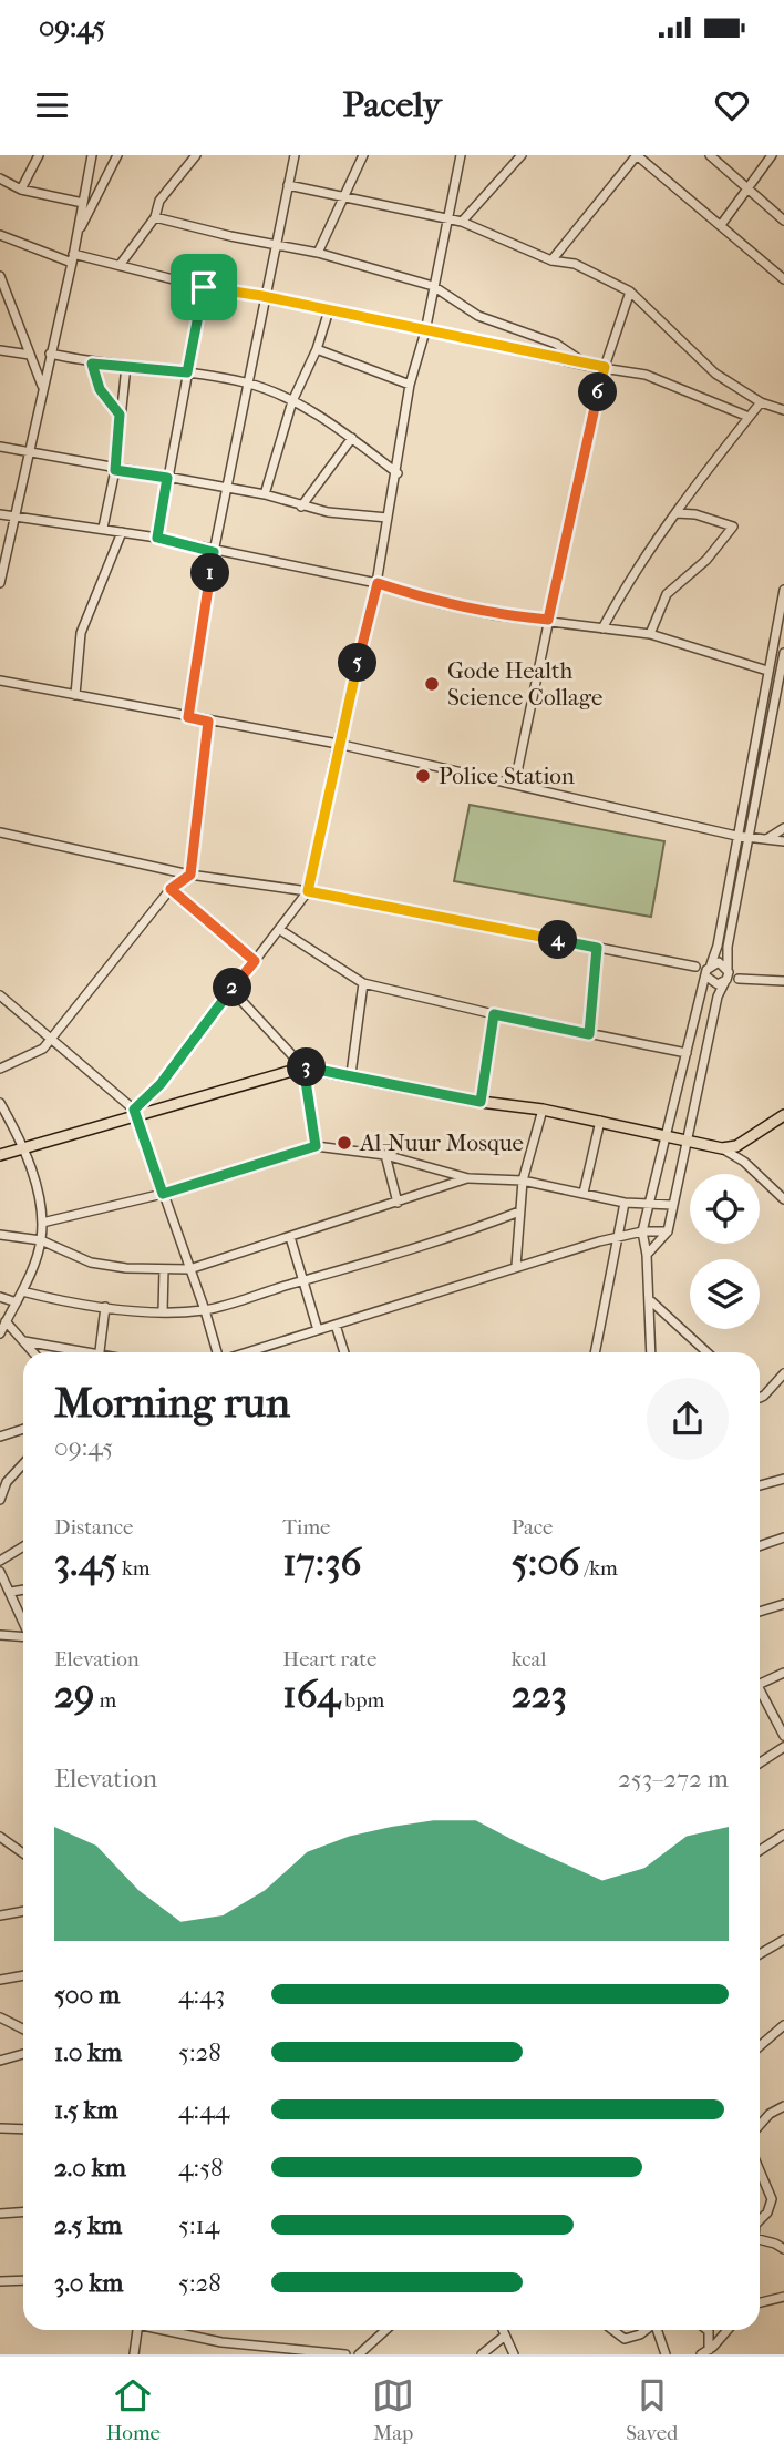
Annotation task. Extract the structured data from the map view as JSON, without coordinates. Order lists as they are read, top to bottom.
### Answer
{
  "places": ["Gode Health Science Collage", "Police Station", "Al-Nuur Mosque"],
  "page": {
    "status": "09:45",
    "header": "Pacely",
    "pins": [
      "6",
      "1",
      "5",
      "4",
      "2",
      "3"
    ],
    "heading": ["Morning run", "09:45"],
    "stats": [
      ["Distance", "3.45 km"],
      ["Time", "17:36"],
      ["Pace", "5:06 /km"],
      ["Elevation", "29 m"],
      ["Heart rate", "164 bpm"],
      ["kcal", "223"]
    ],
    "chart": ["Elevation", "253–272 m"],
    "list": [
      {
        "name": "500 m",
        "note": "4:43"
      },
      {
        "name": "1.0 km",
        "note": "5:28"
      },
      {
        "name": "1.5 km",
        "note": "4:44"
      },
      {
        "name": "2.0 km",
        "note": "4:58"
      },
      {
        "name": "2.5 km",
        "note": "5:14"
      },
      {
        "name": "3.0 km",
        "note": "5:28"
      }
    ],
    "tabs": ["Home", "Map", "Saved"]
  }
}
